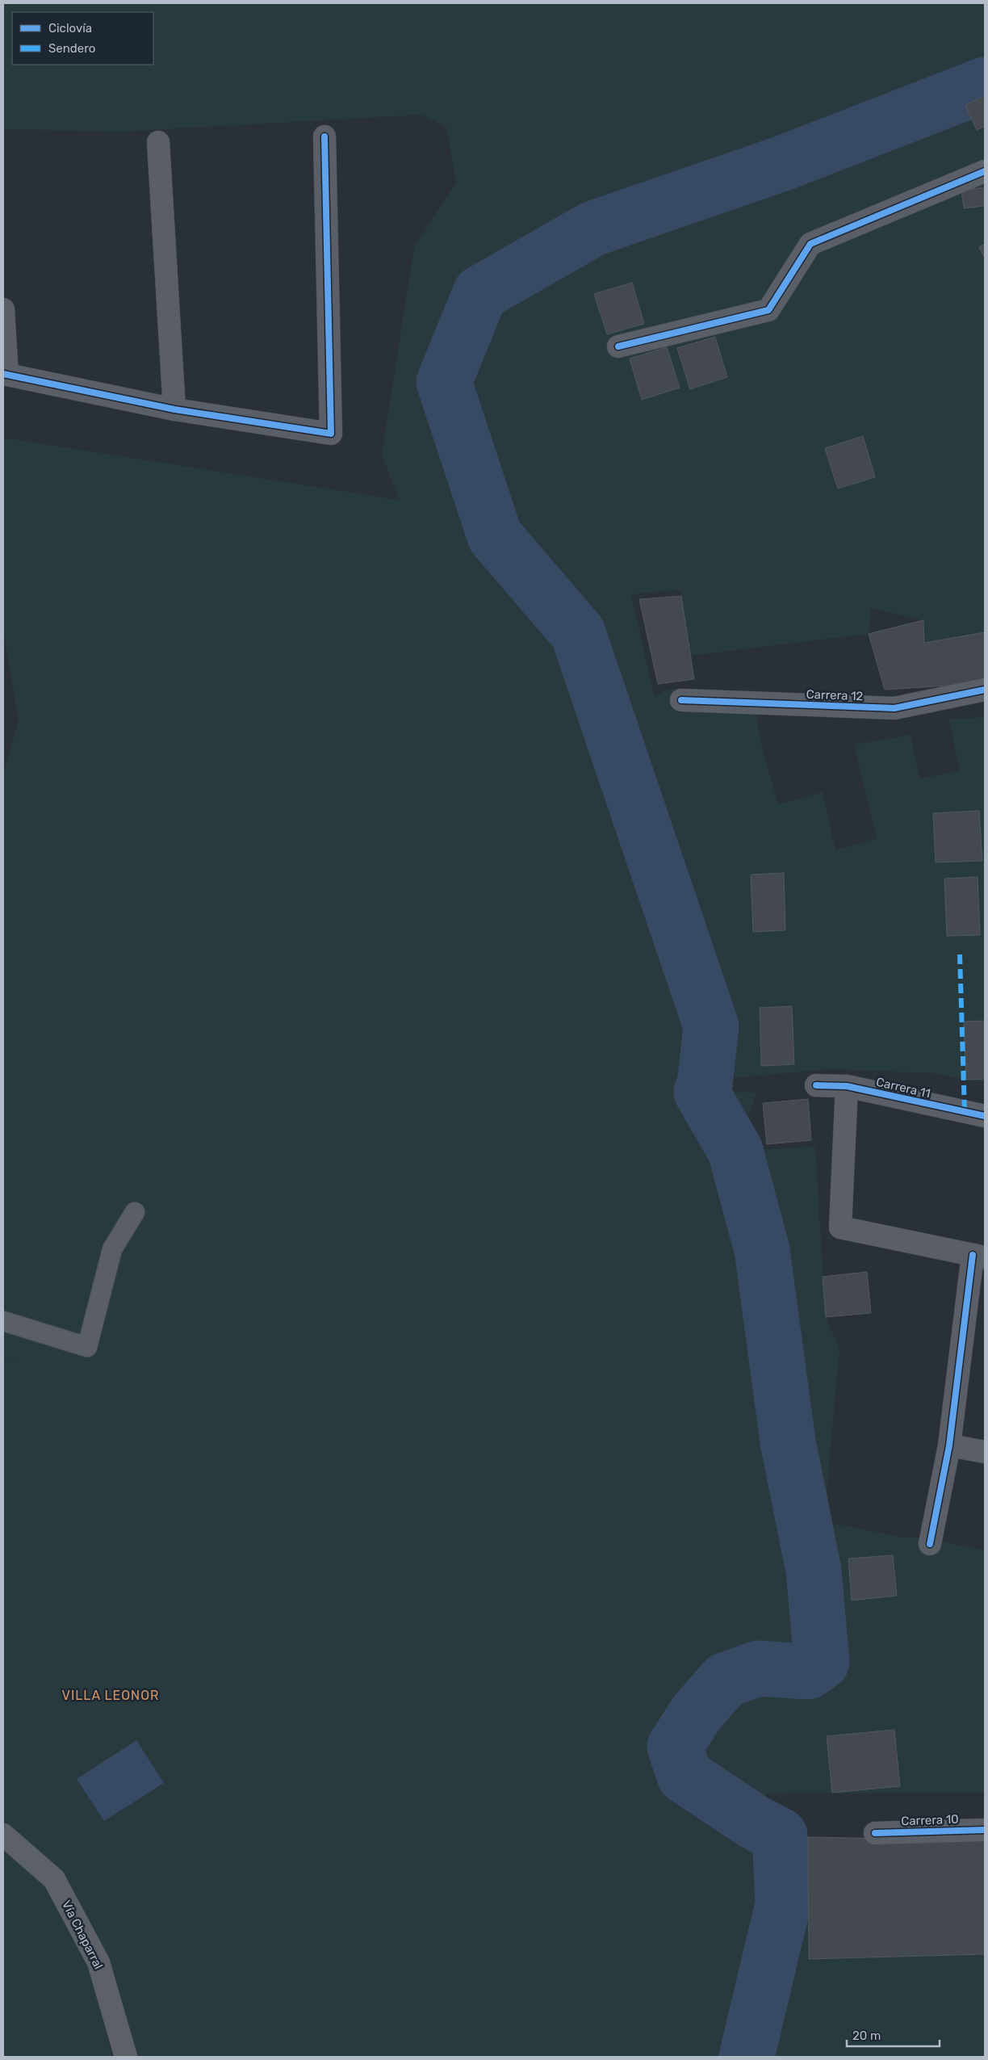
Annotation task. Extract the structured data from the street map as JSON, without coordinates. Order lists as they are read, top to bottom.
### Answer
{
  "streets": {
    "main road": ["Vía Chaparral"],
    "street": ["Carrera 12", "Carrera 11", "Carrera 10"]
  },
  "districts": ["VILLA LEONOR"],
  "legend": ["Ciclovía", "Sendero"],
  "scale_bar": "20 m"
}
